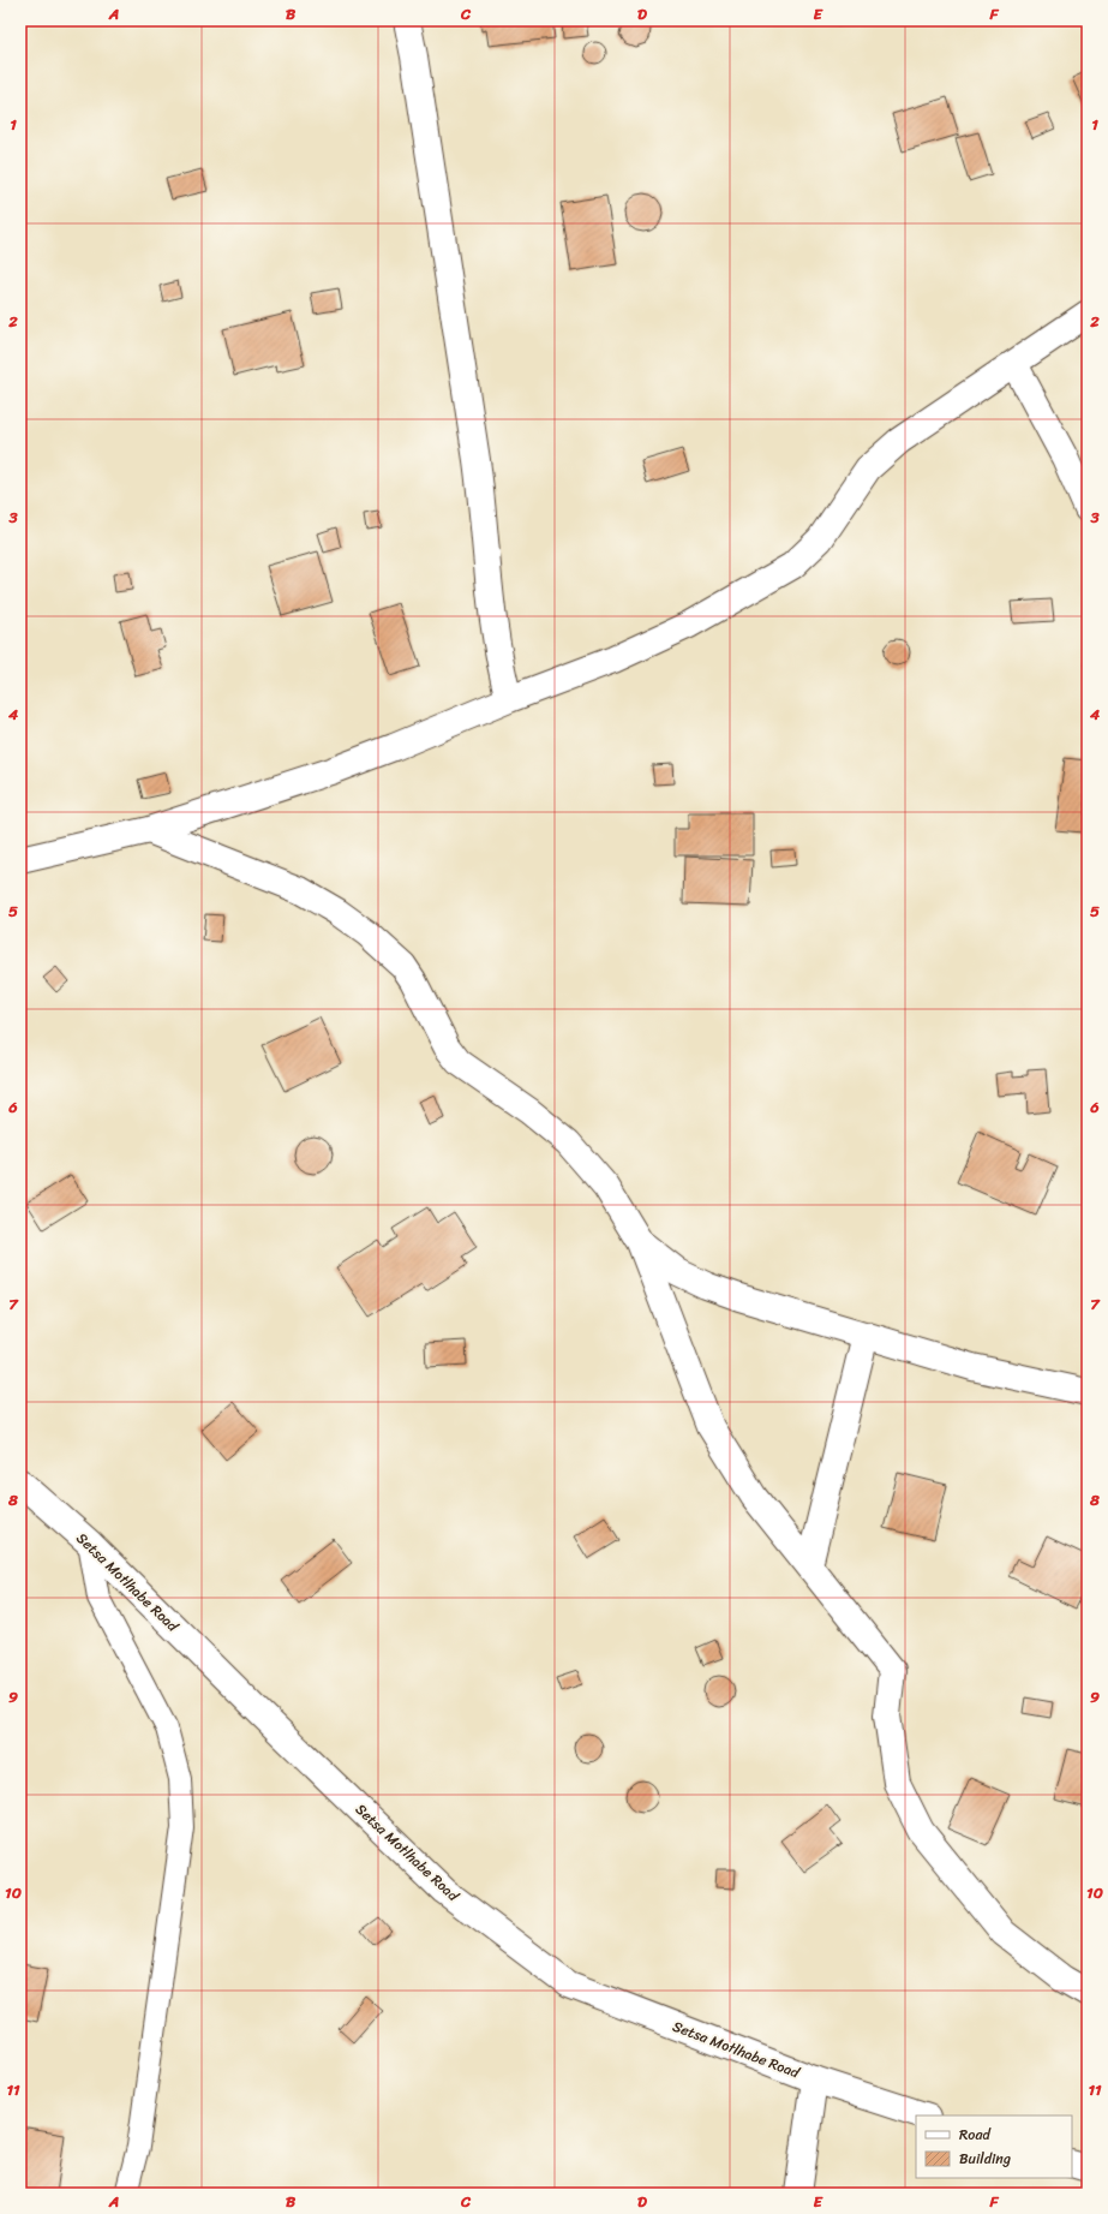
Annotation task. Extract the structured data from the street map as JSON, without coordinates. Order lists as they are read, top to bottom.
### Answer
{
  "streets": {
    "street": ["Setsa Motlhabe Road"]
  },
  "legend": ["Road", "Building"],
  "grid": {
    "columns": [
      "A",
      "B",
      "C",
      "D",
      "E",
      "F"
    ],
    "rows": [
      "1",
      "2",
      "3",
      "4",
      "5",
      "6",
      "7",
      "8",
      "9",
      "10",
      "11"
    ]
  }
}
